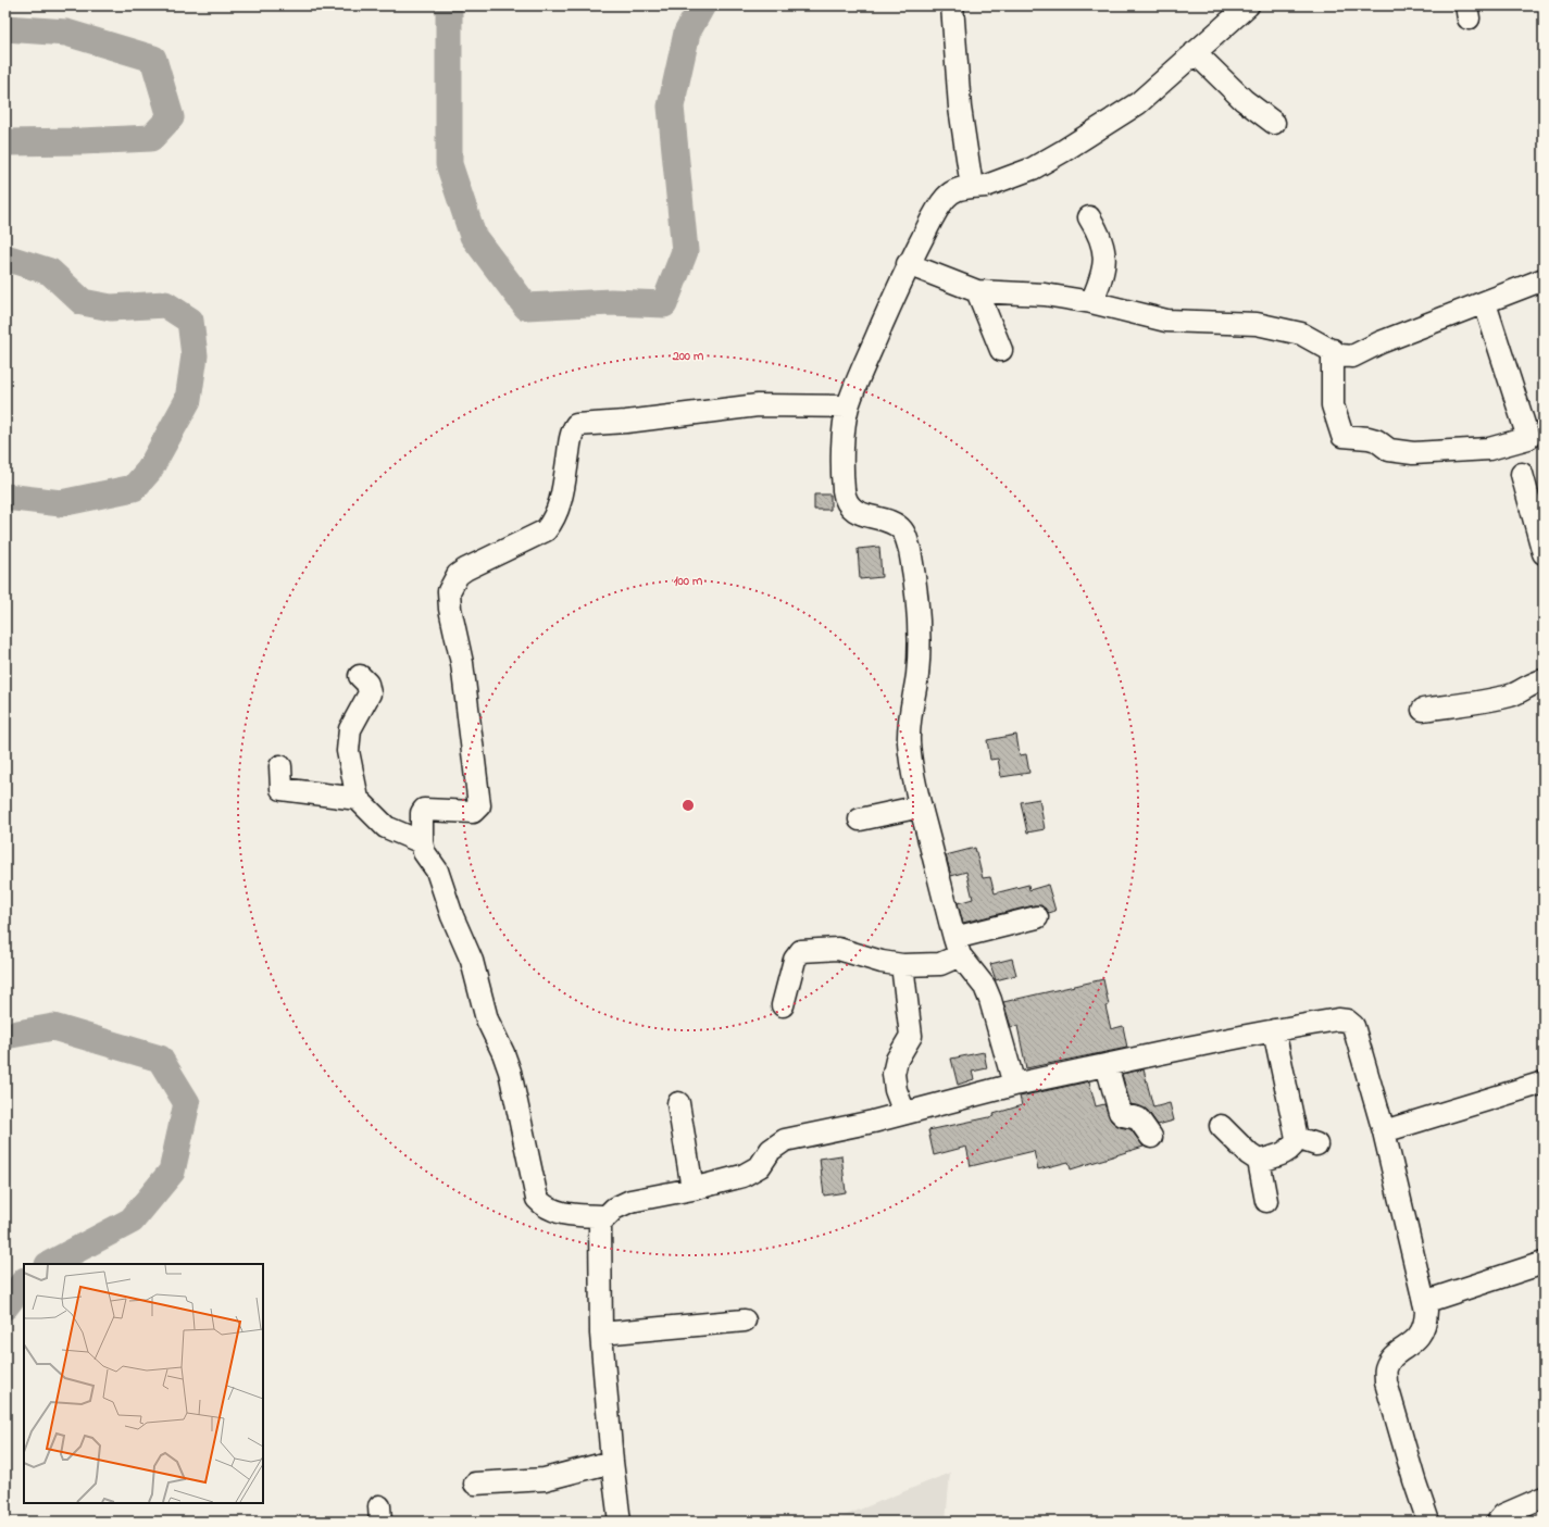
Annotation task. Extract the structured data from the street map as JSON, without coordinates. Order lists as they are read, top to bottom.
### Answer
{
  "rings": ["200 m", "100 m"]
}
